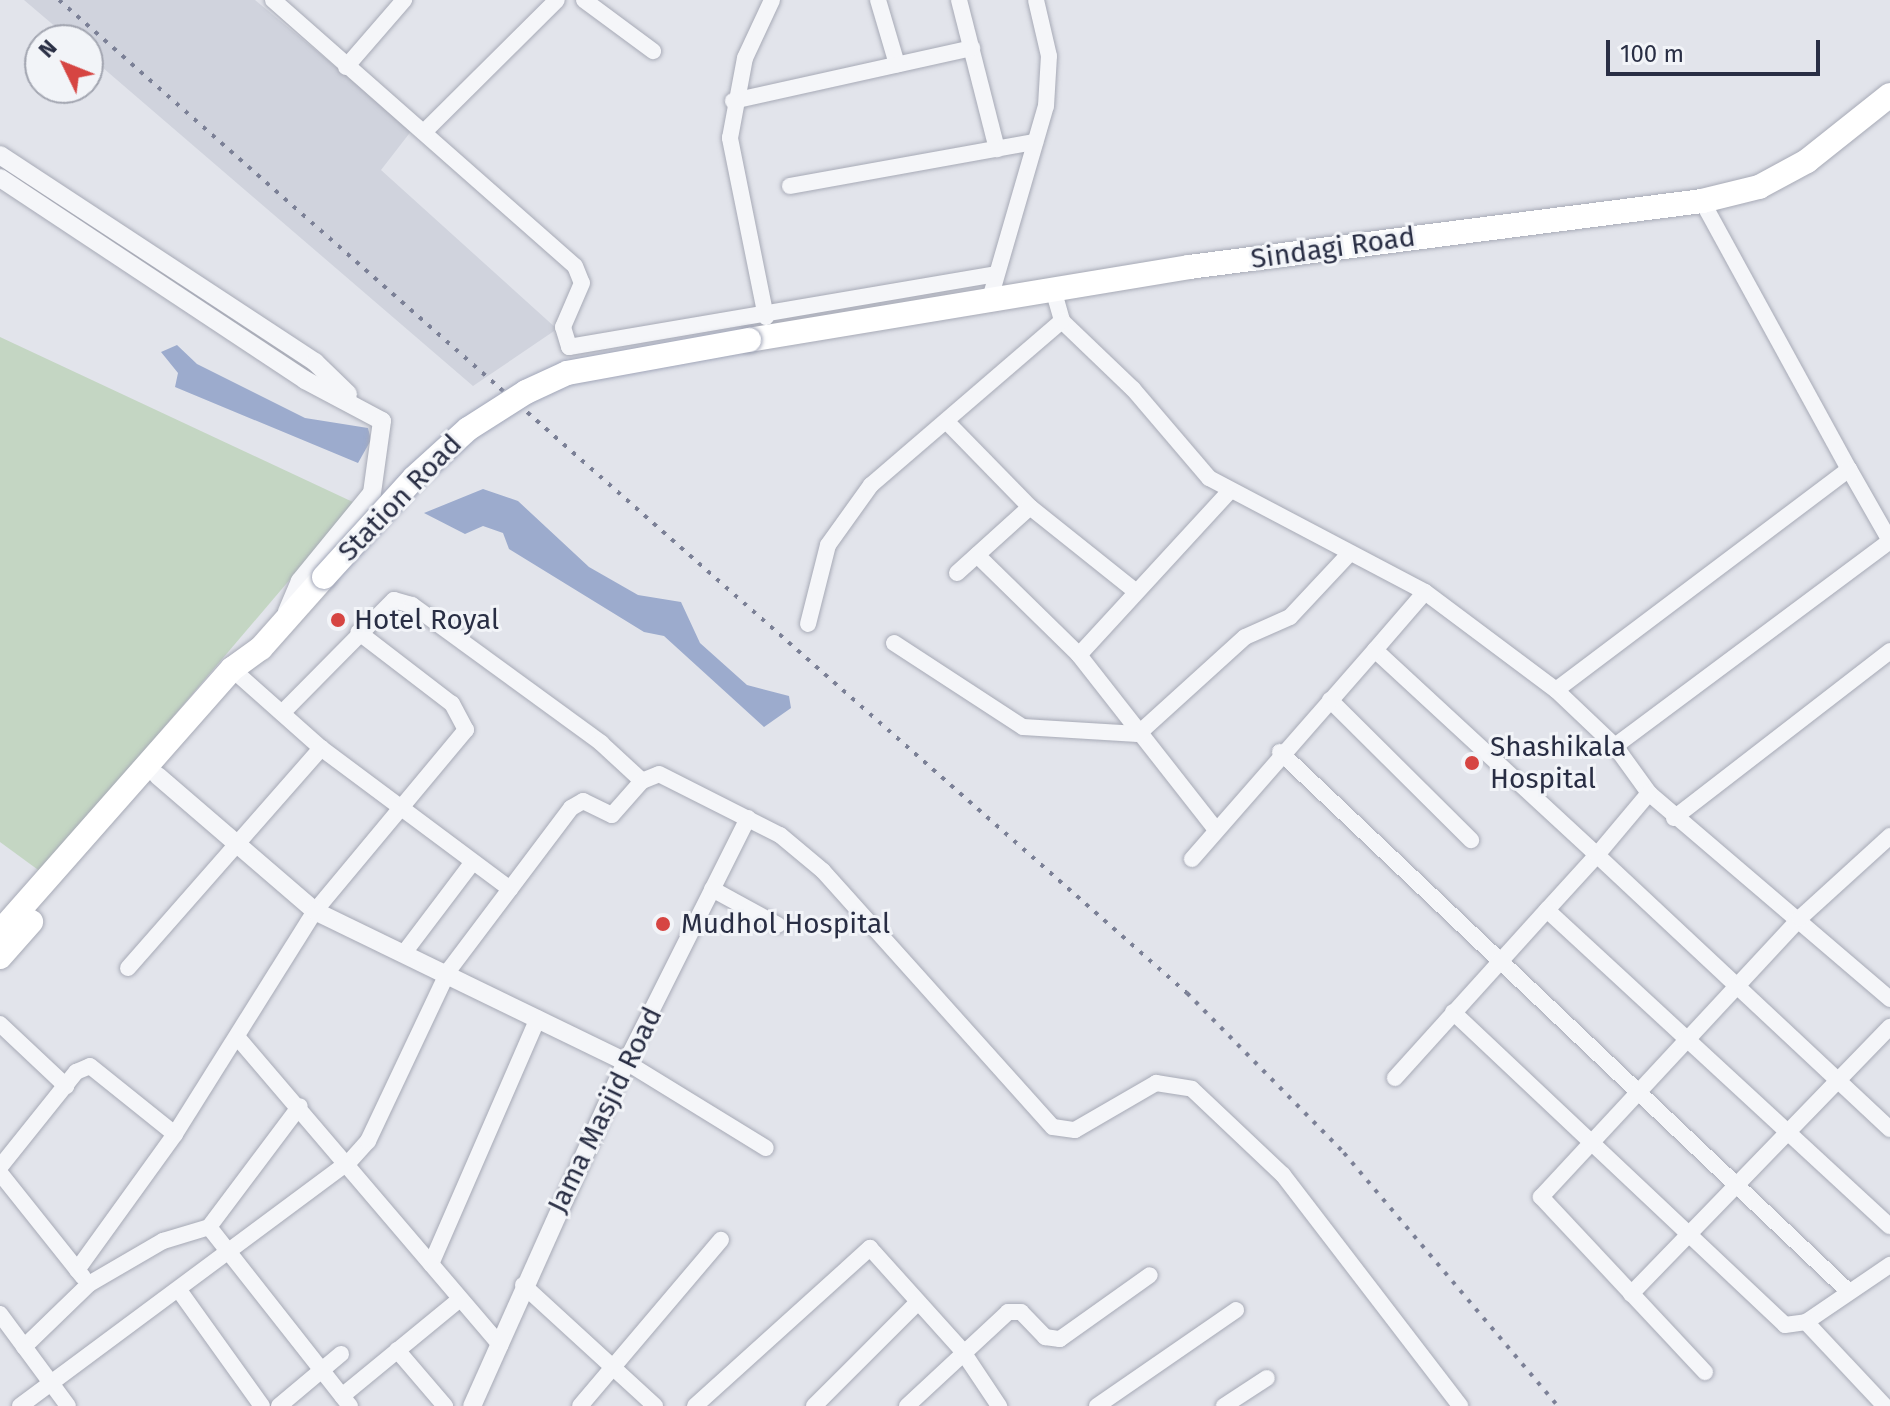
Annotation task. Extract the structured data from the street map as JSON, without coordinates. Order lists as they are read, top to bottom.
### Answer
{
  "streets": {
    "main road": ["Sindagi Road", "Station Road"],
    "street": ["Jama Masjid Road"]
  },
  "crossings": [
    ["Sindagi Road", "Station Road"]
  ],
  "places": ["Hotel Royal", "Shashikala Hospital", "Mudhol Hospital"],
  "scale_bar": "100 m",
  "north": "top left"
}
